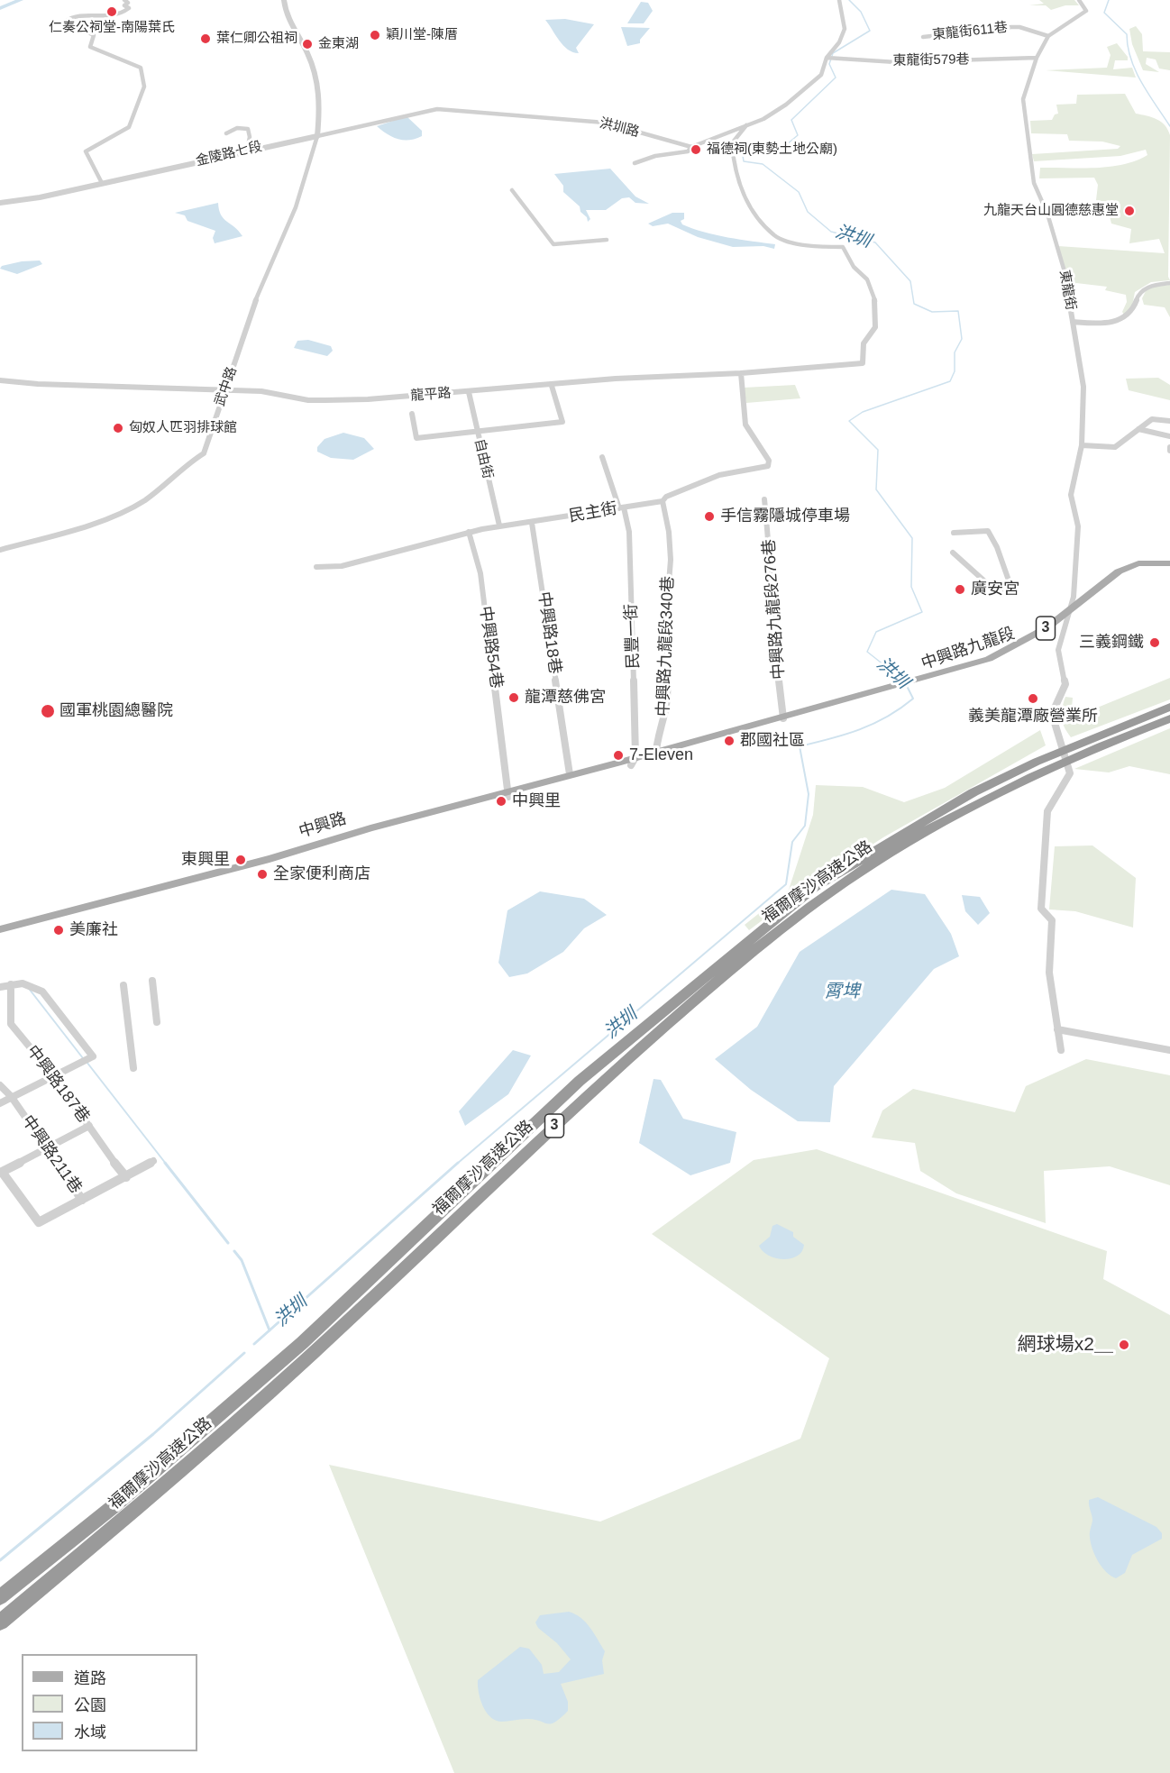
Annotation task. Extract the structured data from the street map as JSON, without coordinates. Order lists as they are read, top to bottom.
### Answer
{
  "streets": {
    "highway": ["3", "福爾摩沙高速公路"],
    "main road": ["中興路九龍段", "中興路"],
    "street": [
      "東龍街611巷",
      "東龍街579巷",
      "洪圳路",
      "金陵路七段",
      "東龍街",
      "武中路",
      "龍平路",
      "自由街",
      "民主街",
      "中興路九龍段276巷",
      "中興路18巷",
      "民豐一街",
      "中興路九龍段340巷",
      "中興路54巷",
      "中興路187巷",
      "中興路211巷"
    ]
  },
  "crossings": [
    ["東龍街611巷", "東龍街"],
    ["東龍街579巷", "東龍街"],
    ["洪圳路", "金陵路七段"],
    ["洪圳路", "武中路"],
    ["金陵路七段", "武中路"],
    ["東龍街", "中興路九龍段"],
    ["武中路", "龍平路"],
    ["龍平路", "自由街"],
    ["龍平路", "民主街"],
    ["自由街", "民主街"],
    ["民主街", "中興路18巷"],
    ["民主街", "民豐一街"],
    ["民主街", "中興路九龍段340巷"],
    ["民主街", "中興路54巷"],
    ["中興路九龍段276巷", "3"],
    ["中興路九龍段276巷", "中興路九龍段"],
    ["3", "中興路九龍段340巷"],
    ["3", "中興路九龍段"],
    ["3", "中興路"],
    ["中興路18巷", "中興路"],
    ["民豐一街", "中興路"],
    ["中興路九龍段340巷", "中興路"],
    ["中興路54巷", "中興路"]
  ],
  "water": ["洪圳", "霄埤"],
  "places": [
    "仁奏公祠堂-南陽葉氏",
    "穎川堂-陳厝",
    "葉仁卿公祖祠",
    "金東湖",
    "福德祠(東勢土地公廟)",
    "九龍天台山圓德慈惠堂",
    "匈奴人匹羽排球館",
    "手信霧隱城停車場",
    "廣安宮",
    "三義鋼鐵",
    "龍潭慈佛宮",
    "義美龍潭廠營業所",
    "國軍桃園總醫院",
    "郡國社區",
    "7-Eleven",
    "中興里",
    "東興里",
    "全家便利商店",
    "美廉社",
    "網球場x2＿"
  ],
  "legend": ["道路", "公園", "水域"]
}
